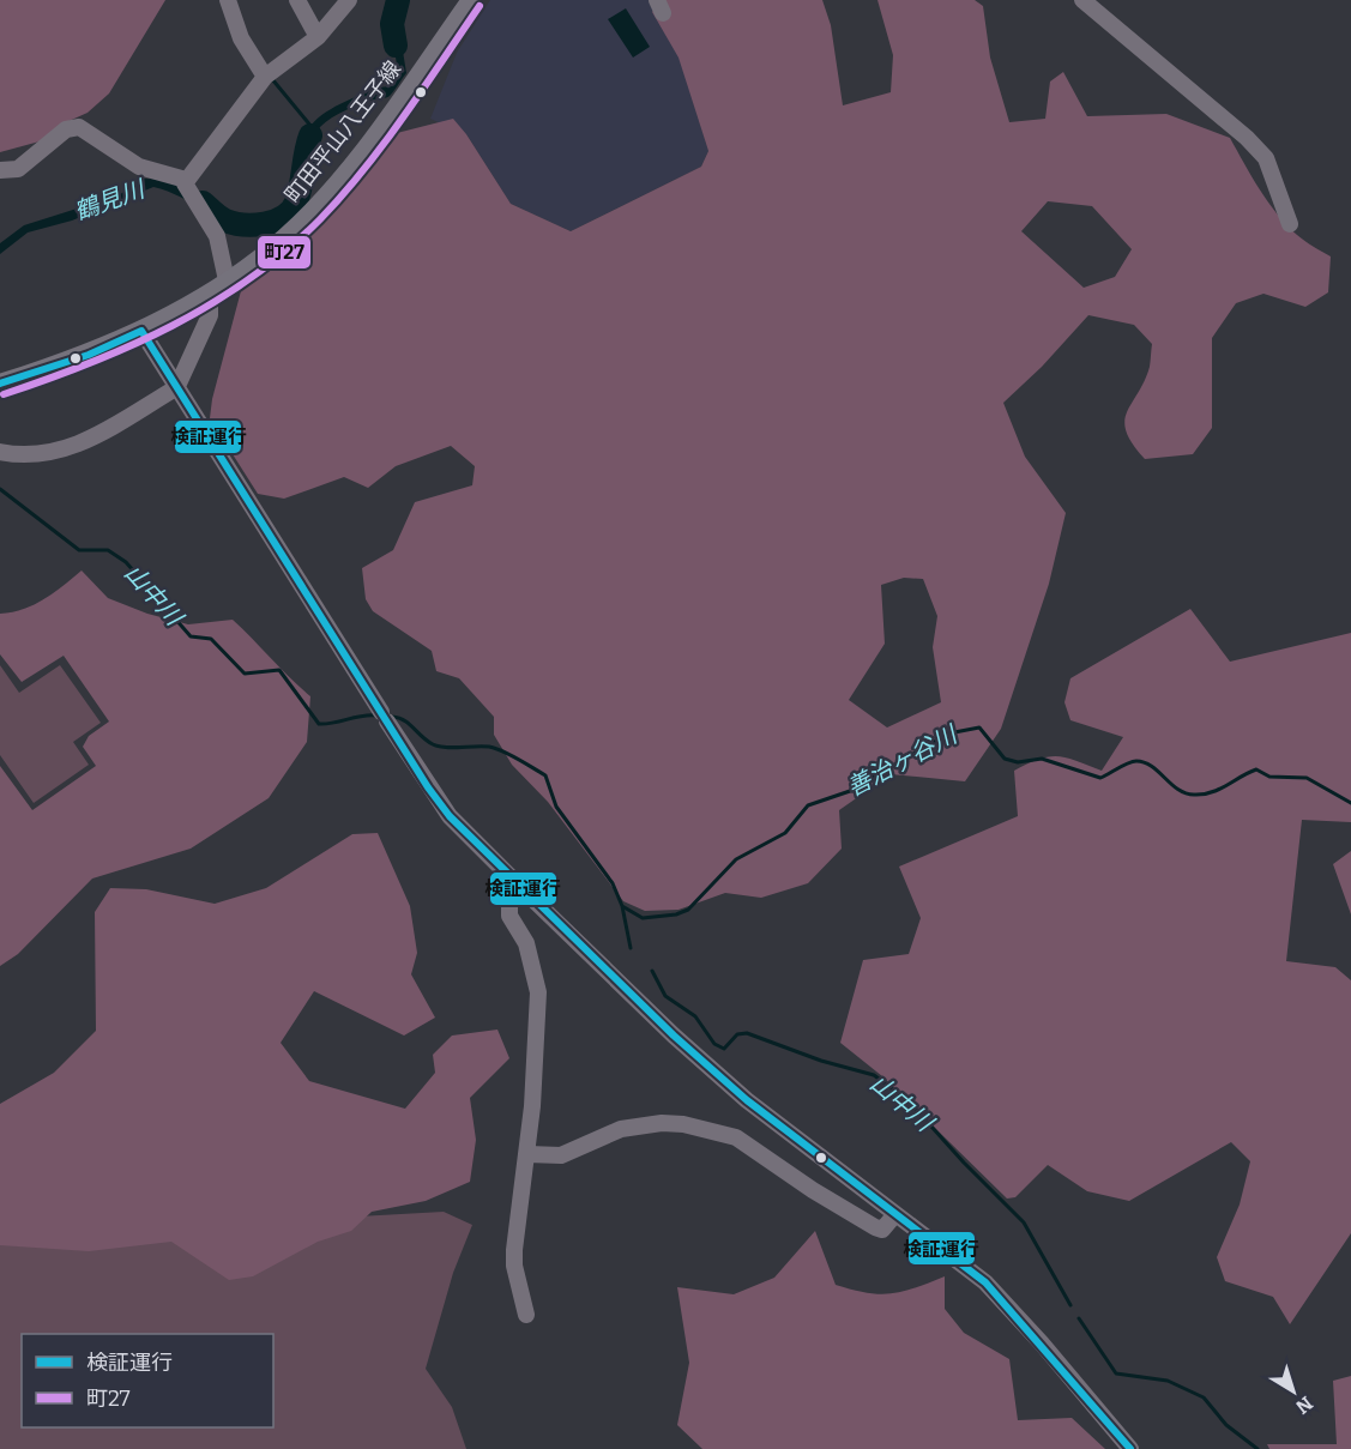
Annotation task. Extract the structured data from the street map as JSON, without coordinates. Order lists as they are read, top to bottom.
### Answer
{
  "streets": {
    "main road": ["町田平山八王子線"]
  },
  "water": ["鶴見川", "山中川", "善治ヶ谷川"],
  "lines": ["transit line 町27", "transit line 検証運行"],
  "legend": ["検証運行", "町27"],
  "north": "bottom right"
}
